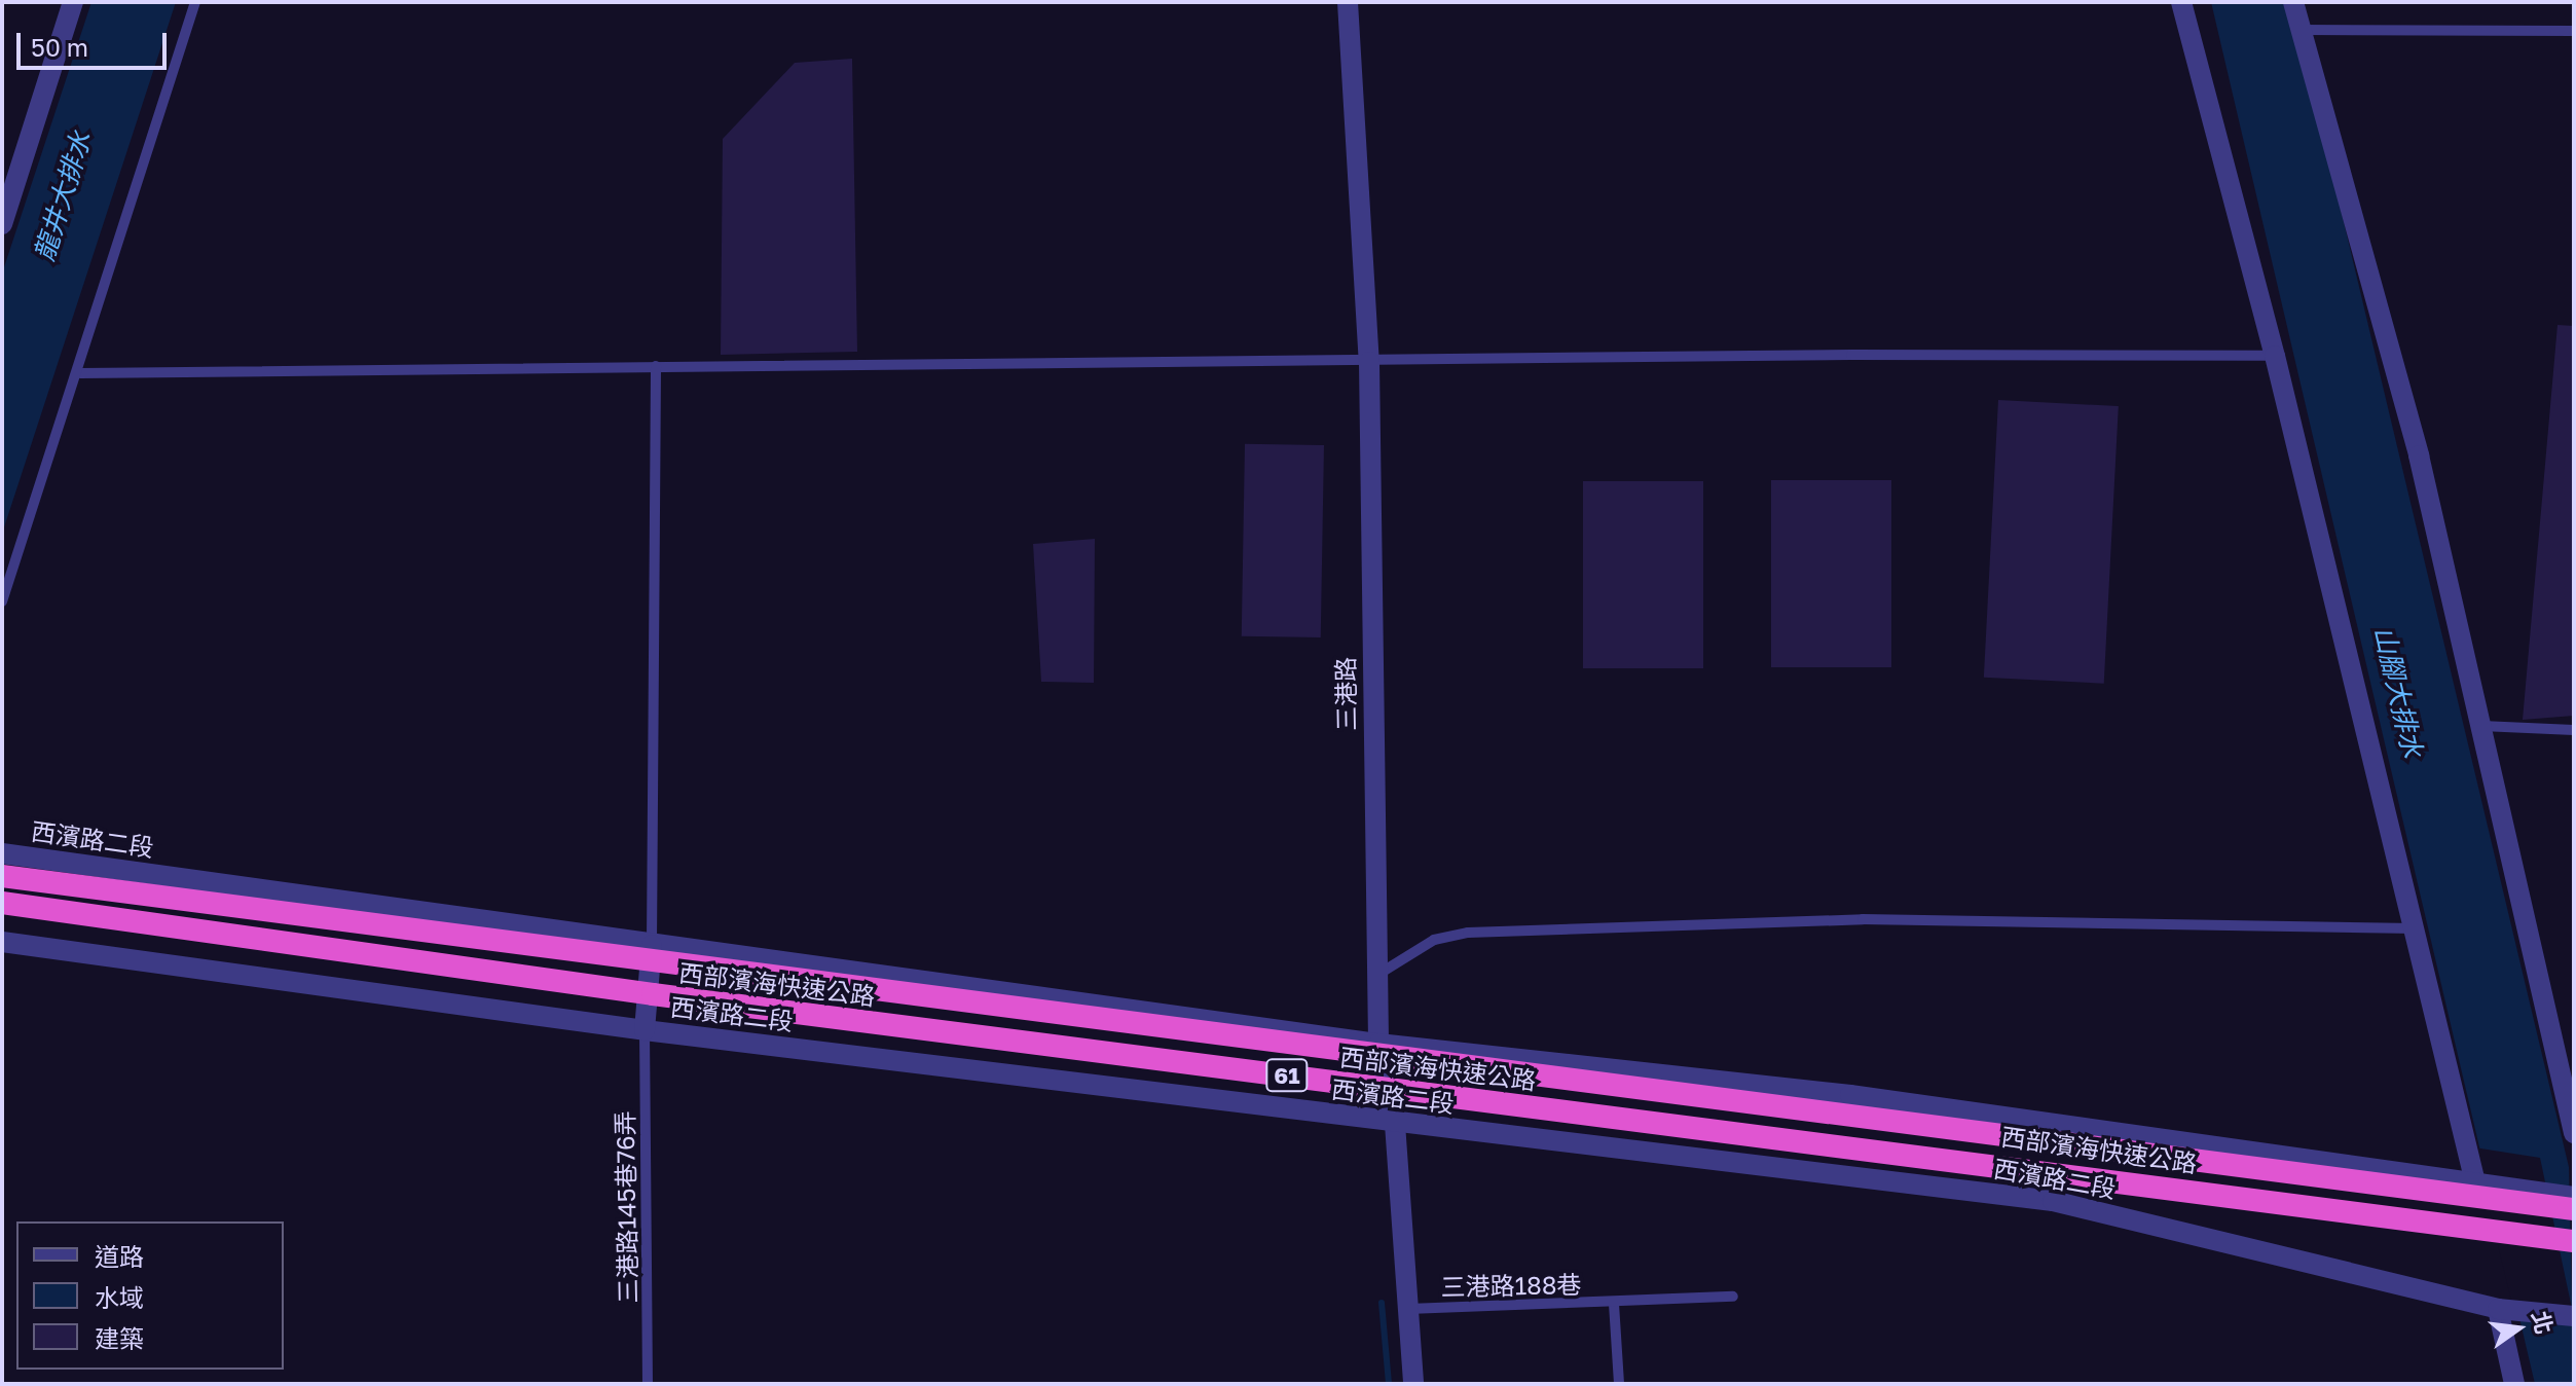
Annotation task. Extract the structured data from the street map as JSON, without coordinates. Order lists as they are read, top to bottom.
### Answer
{
  "streets": {
    "highway": ["西部濱海快速公路", "61"],
    "street": ["三港路", "西濱路二段"],
    "lane": ["三港路145巷76弄", "三港路188巷"]
  },
  "crossings": [
    ["三港路", "西濱路二段"],
    ["三港路", "三港路188巷"],
    ["西濱路二段", "三港路145巷76弄"]
  ],
  "water": ["龍井大排水", "山腳大排水"],
  "legend": ["道路", "水域", "建築"],
  "scale_bar": "50 m",
  "north": "right"
}
